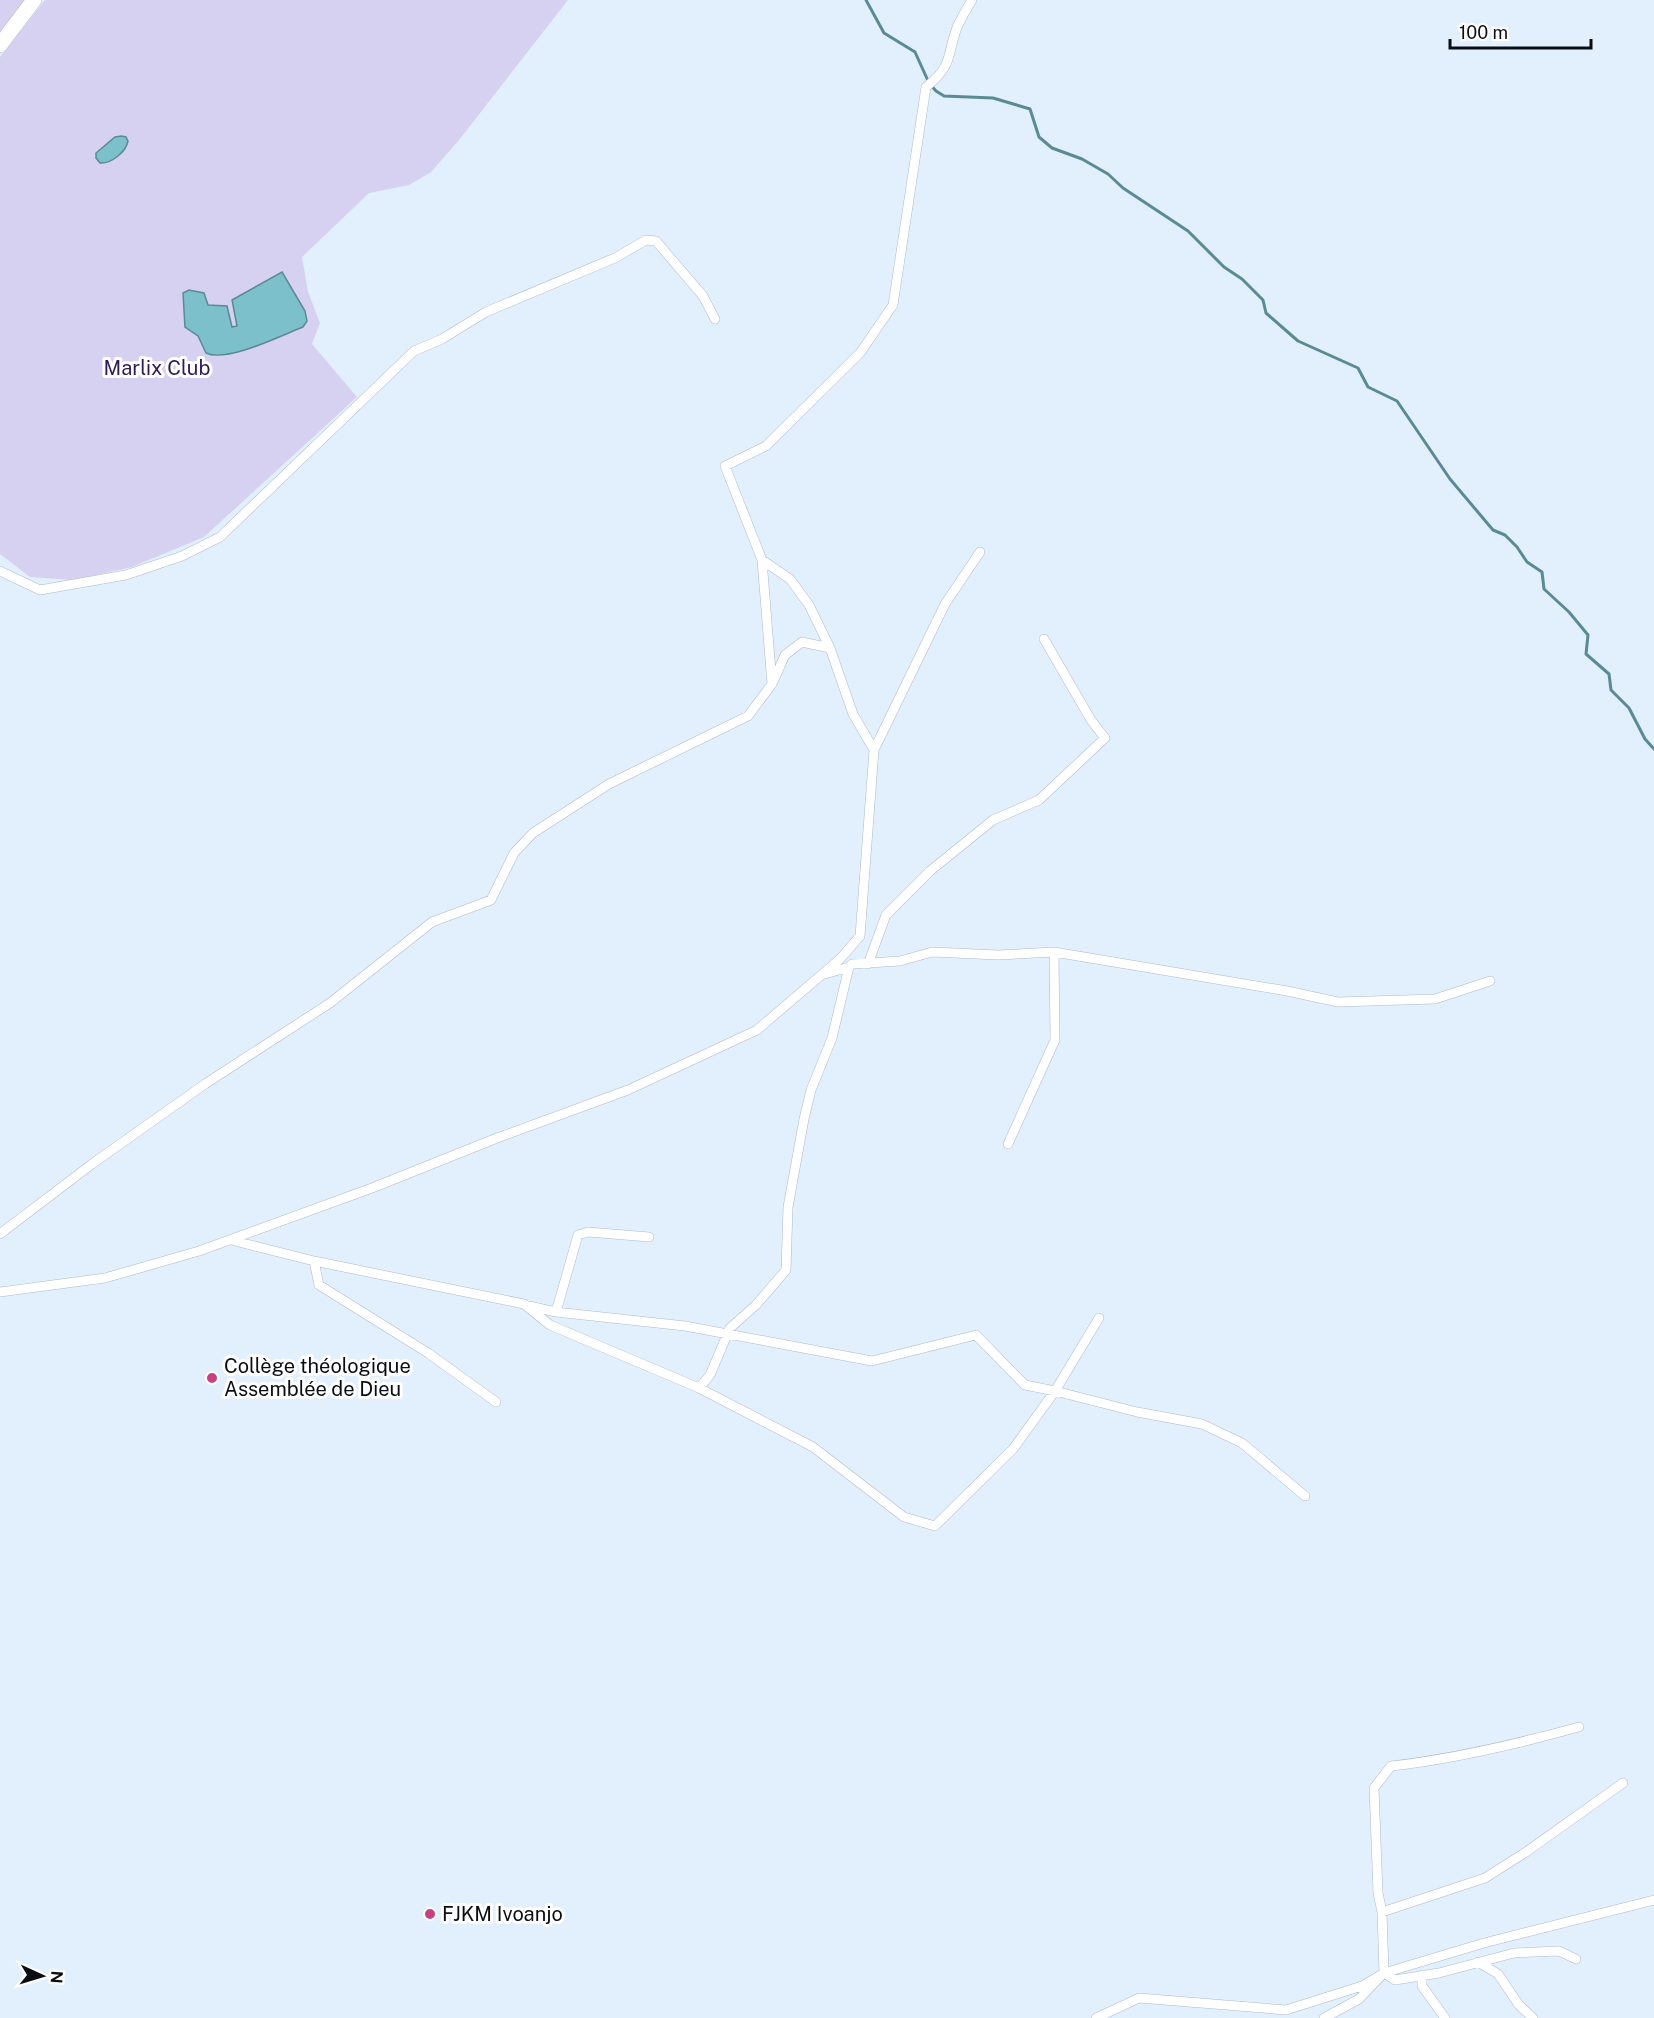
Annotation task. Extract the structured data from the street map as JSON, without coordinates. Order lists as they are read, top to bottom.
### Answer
{
  "parks": ["Marlix Club"],
  "places": ["Collège théologique Assemblée de Dieu", "FJKM Ivoanjo"],
  "scale_bar": "100 m",
  "north": "right"
}
